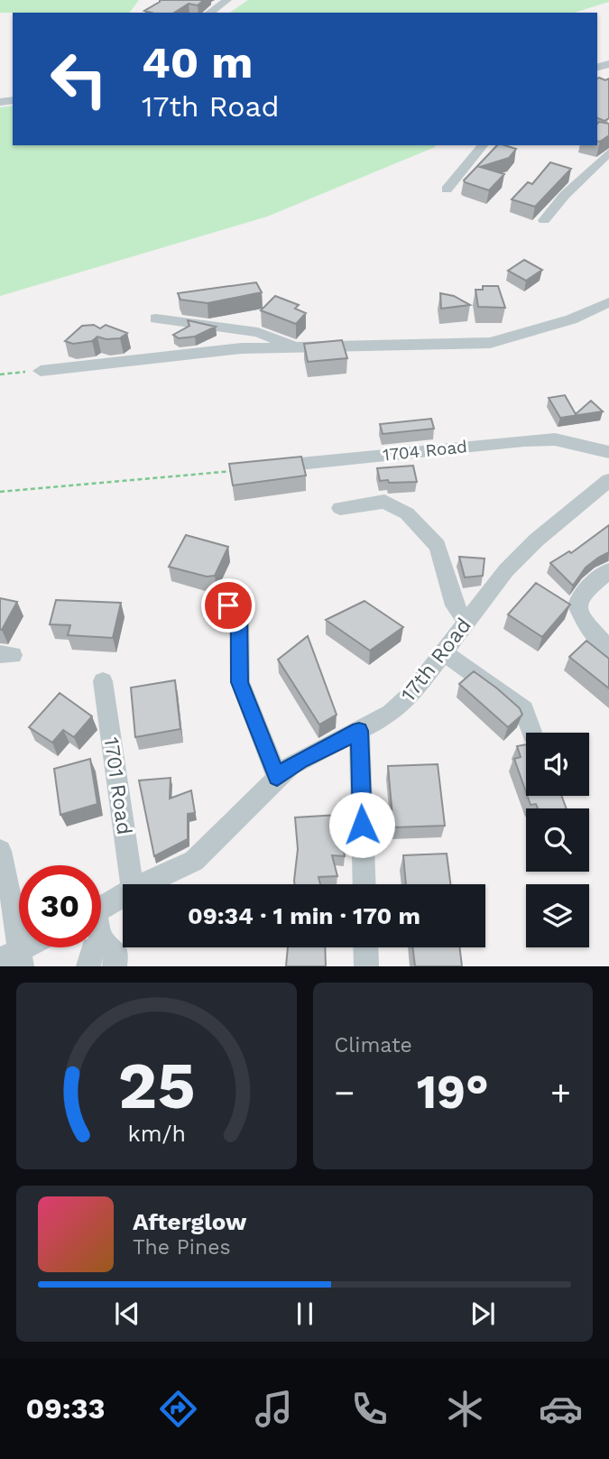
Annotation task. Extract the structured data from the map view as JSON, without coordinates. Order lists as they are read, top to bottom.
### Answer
{
  "streets": {
    "street": ["1704 Road", "17th Road", "1701 Road"]
  },
  "page": {
    "turn": ["40 m", "17th Road"],
    "limit": "30",
    "trip": "09:34 · 1 min · 170 m",
    "tile": "Climate",
    "heat": ["−", "19°", "+"],
    "song": ["Afterglow", "The Pines"],
    "tabs": "09:33",
    "gauge": ["25", "km/h"]
  }
}
